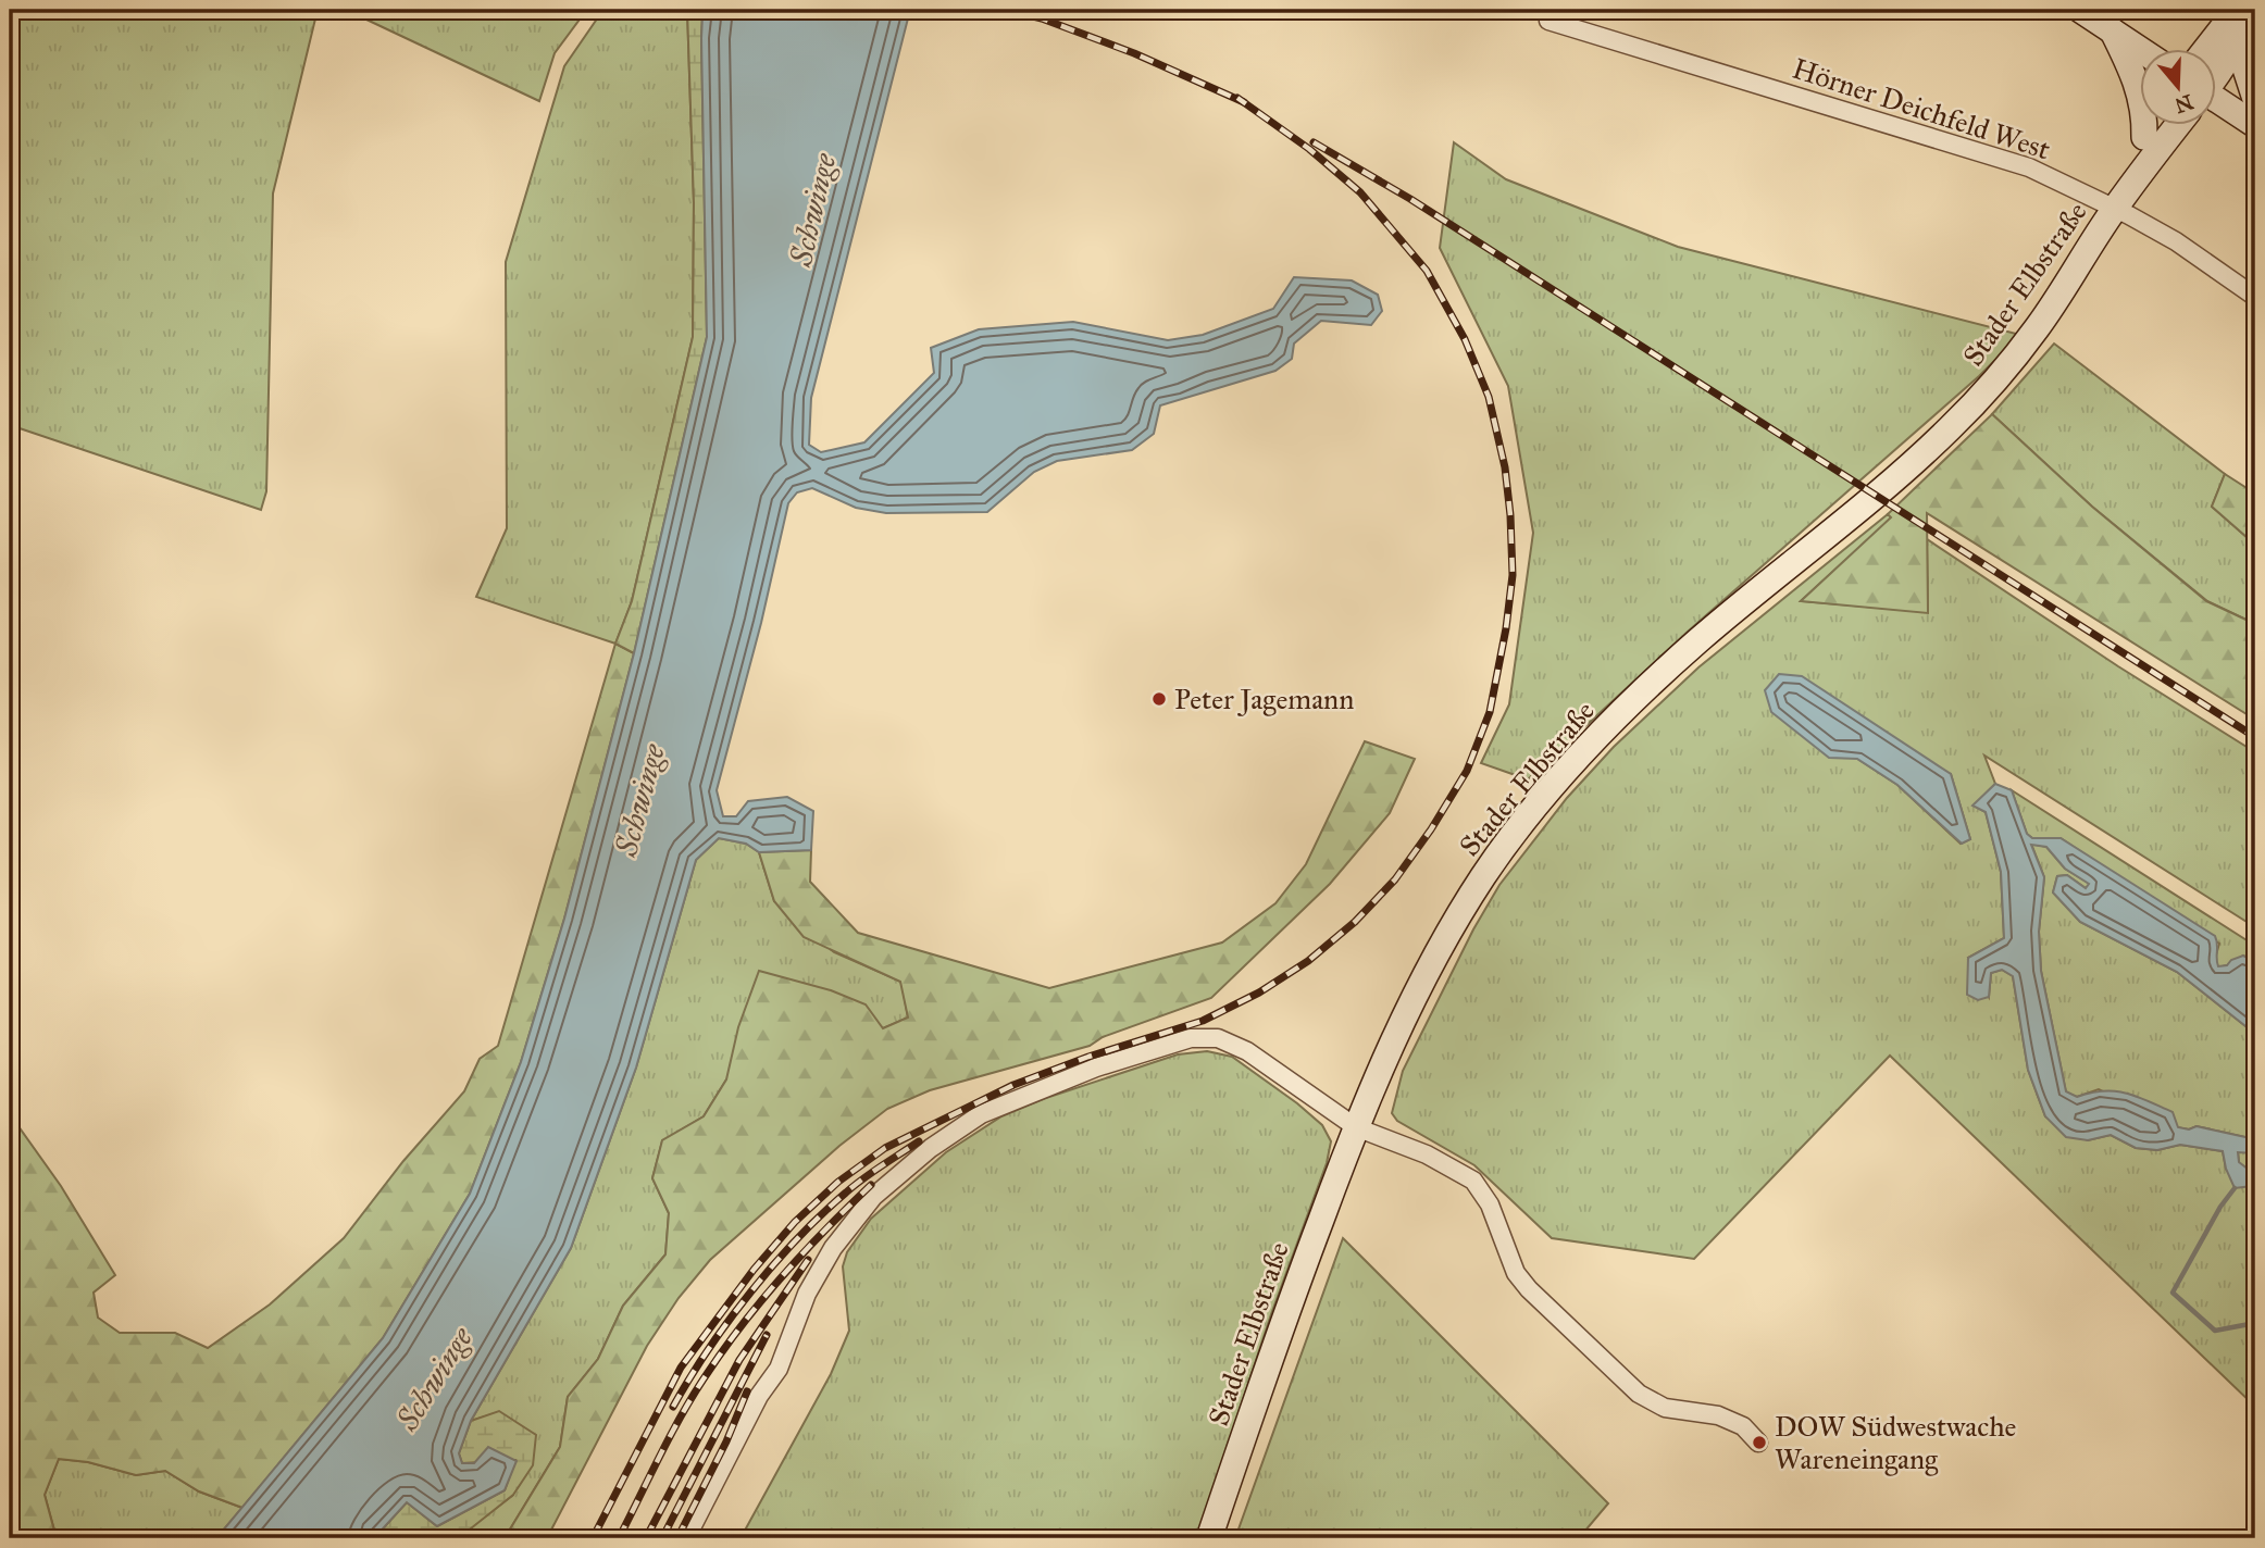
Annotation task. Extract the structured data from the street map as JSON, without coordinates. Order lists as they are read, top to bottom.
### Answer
{
  "streets": {
    "street": ["Hörner Deichfeld West", "Stader Elbstraße"]
  },
  "crossings": [
    ["Hörner Deichfeld West", "Stader Elbstraße"]
  ],
  "water": ["Schwinge"],
  "places": ["Peter Jagemann", "DOW Südwestwache Wareneingang"],
  "north": "bottom"
}
